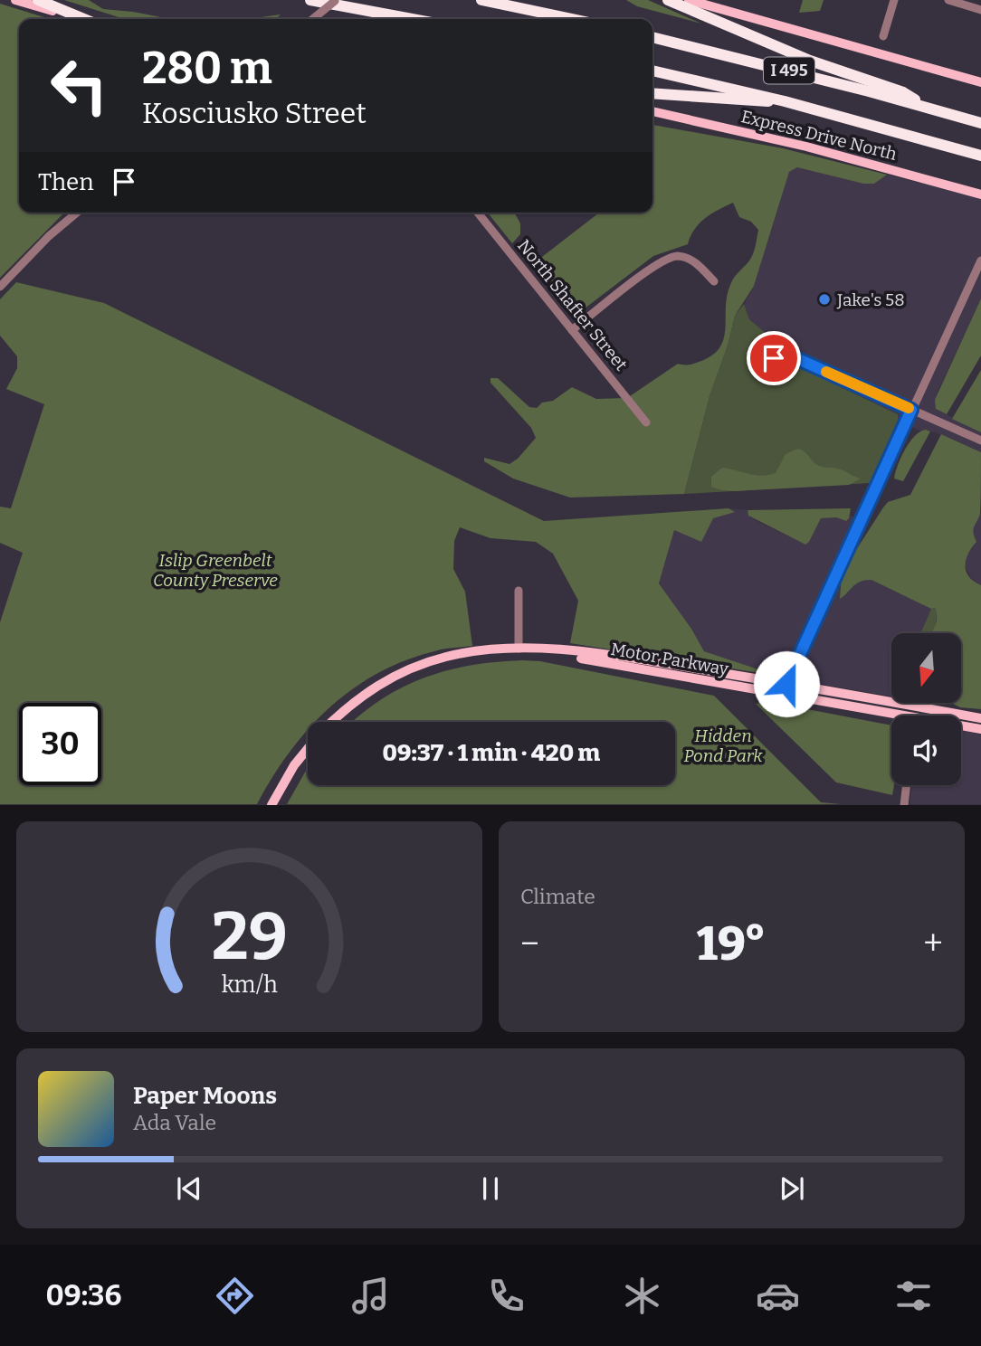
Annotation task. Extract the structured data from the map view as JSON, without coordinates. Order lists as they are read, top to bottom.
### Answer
{
  "streets": {
    "highway": ["I 495"],
    "main road": ["Express Drive North", "Motor Parkway"],
    "street": ["North Shafter Street"]
  },
  "parks": ["Islip Greenbelt County Preserve", "Hidden Pond Park"],
  "places": ["Jake's 58"],
  "north": "bottom",
  "page": {
    "turn": ["280 m", "Kosciusko Street"],
    "then": "Then",
    "limit": "30",
    "trip": "09:37 · 1 min · 420 m",
    "tile": "Climate",
    "heat": ["−", "19°", "+"],
    "song": ["Paper Moons", "Ada Vale"],
    "tabs": "09:36",
    "gauge": ["29", "km/h"]
  }
}
